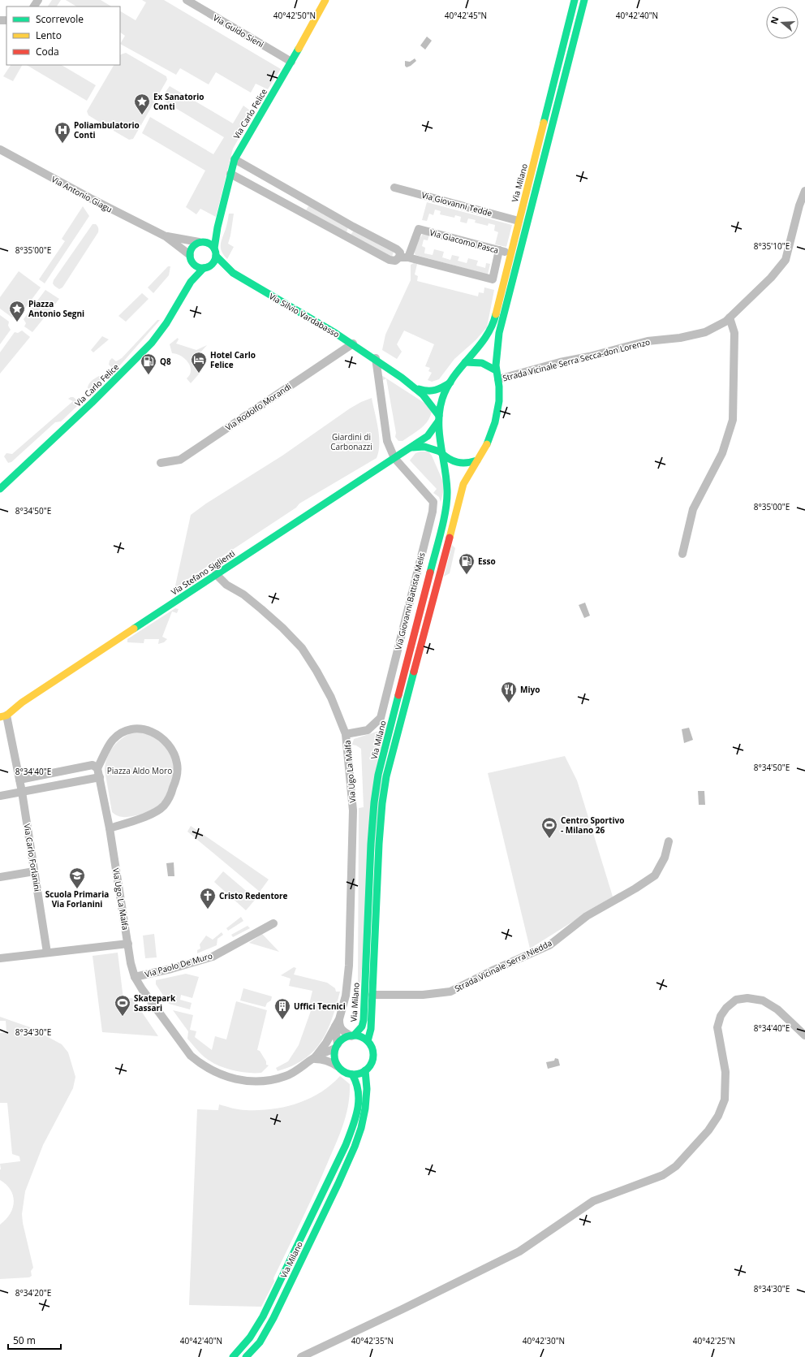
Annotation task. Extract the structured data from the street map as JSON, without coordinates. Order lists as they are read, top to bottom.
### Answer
{
  "streets": {
    "main road": [
      "Via Carlo Felice",
      "Via Milano",
      "Via Silvio Vardabasso",
      "Via Stefano Siglienti"
    ],
    "street": [
      "Via Guido Sieni",
      "Via Antonio Giagu",
      "Via Giovanni Tedde",
      "Via Giacomo Pasca",
      "Strada Vicinale Serra Secca-don Lorenzo",
      "Via Rodolfo Morandi",
      "Via Giovanni Battista Melis",
      "Via Ugo La Malfa",
      "Via Carlo Forlanini",
      "Via Paolo De Muro",
      "Strada Vicinale Serra Niedda"
    ]
  },
  "crossings": [
    ["Via Guido Sieni", "Via Carlo Felice"],
    ["Via Carlo Felice", "Via Antonio Giagu"],
    ["Via Carlo Felice", "Via Silvio Vardabasso"],
    ["Via Milano", "Via Giovanni Tedde"],
    ["Via Milano", "Via Giacomo Pasca"],
    ["Via Milano", "Via Silvio Vardabasso"],
    ["Via Milano", "Strada Vicinale Serra Secca-don Lorenzo"],
    ["Via Milano", "Via Stefano Siglienti"],
    ["Via Milano", "Via Ugo La Malfa"],
    ["Via Milano", "Strada Vicinale Serra Niedda"],
    ["Via Antonio Giagu", "Via Silvio Vardabasso"],
    ["Via Silvio Vardabasso", "Via Rodolfo Morandi"],
    ["Via Silvio Vardabasso", "Via Stefano Siglienti"],
    ["Via Stefano Siglienti", "Via Giovanni Battista Melis"],
    ["Via Stefano Siglienti", "Via Ugo La Malfa"],
    ["Via Stefano Siglienti", "Via Carlo Forlanini"],
    ["Via Giovanni Battista Melis", "Via Ugo La Malfa"],
    ["Via Ugo La Malfa", "Via Paolo De Muro"]
  ],
  "parks": ["Giardini di Carbonazzi", "Piazza Aldo Moro"],
  "places": {
    "place": ["Ex Sanatorio Conti", "Piazza Antonio Segni"],
    "hospital": ["Poliambulatorio Conti"],
    "hotel": ["Hotel Carlo Felice"],
    "fuel station": ["Q8", "Esso"],
    "restaurant": ["Miyo"],
    "sports": ["Centro Sportivo - Milano 26", "Skatepark Sassari"],
    "school or university": ["Scuola Primaria Via Forlanini"],
    "church": ["Cristo Redentore"],
    "building": ["Uffici Tecnici"]
  },
  "legend": ["Scorrevole", "Lento", "Coda"],
  "scale_bar": "50 m",
  "north": "left",
  "coordinates": [
    "40°42'50\"N",
    "40°42'45\"N",
    "40°42'40\"N",
    "8°35'10\"E",
    "8°35'00\"E",
    "8°34'50\"E",
    "8°34'40\"E",
    "8°34'30\"E",
    "8°34'20\"E",
    "40°42'35\"N",
    "40°42'30\"N",
    "40°42'25\"N"
  ]
}
